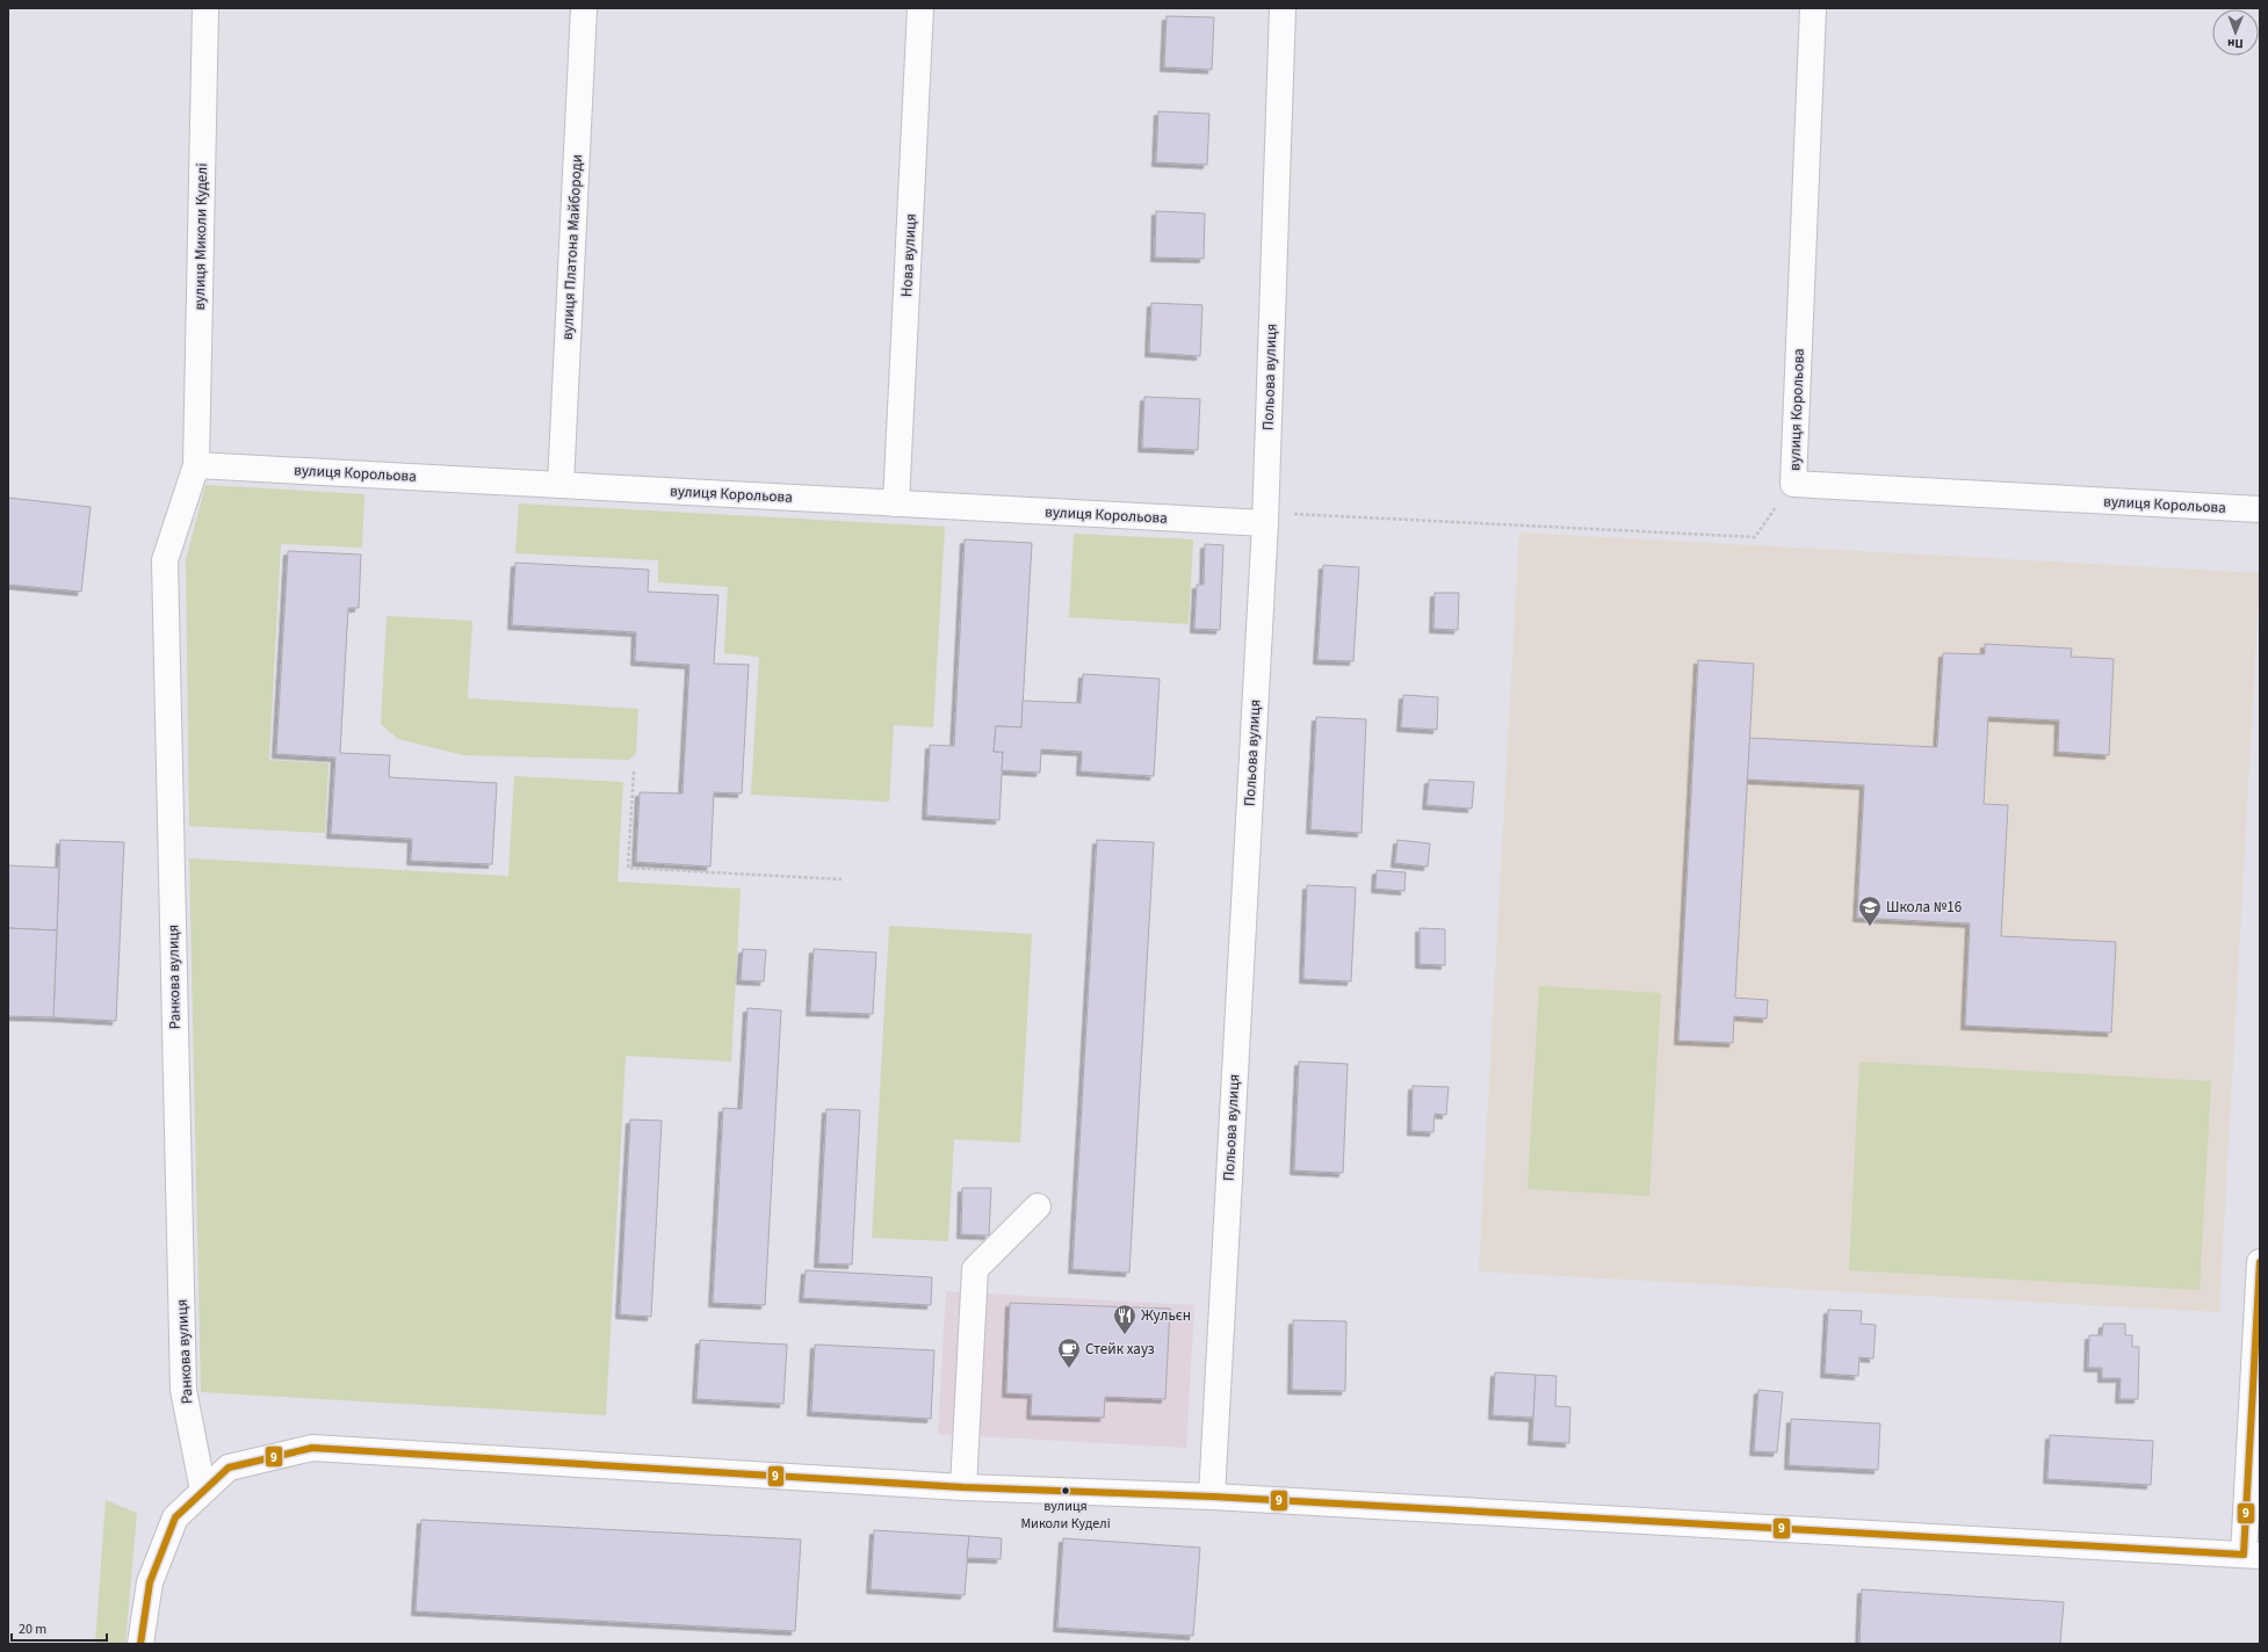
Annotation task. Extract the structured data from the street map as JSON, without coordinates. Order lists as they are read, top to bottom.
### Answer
{
  "streets": {
    "street": [
      "вулиця Миколи Куделі",
      "вулиця Платона Майбороди",
      "Нова вулиця",
      "Польова вулиця",
      "вулиця Корольова",
      "Ранкова вулиця"
    ]
  },
  "crossings": [
    ["вулиця Миколи Куделі", "вулиця Корольова"],
    ["вулиця Миколи Куделі", "Ранкова вулиця"],
    ["вулиця Платона Майбороди", "вулиця Корольова"],
    ["Нова вулиця", "вулиця Корольова"],
    ["Польова вулиця", "вулиця Корольова"],
    ["вулиця Корольова", "Ранкова вулиця"]
  ],
  "places": {
    "school or university": ["Школа №16"],
    "restaurant": ["Жульєн"],
    "cafe": ["Стейк хауз"],
    "other": ["вулиця Миколи Куделі"]
  },
  "lines": ["transit line 9"],
  "scale_bar": "20 m",
  "north": "bottom"
}
